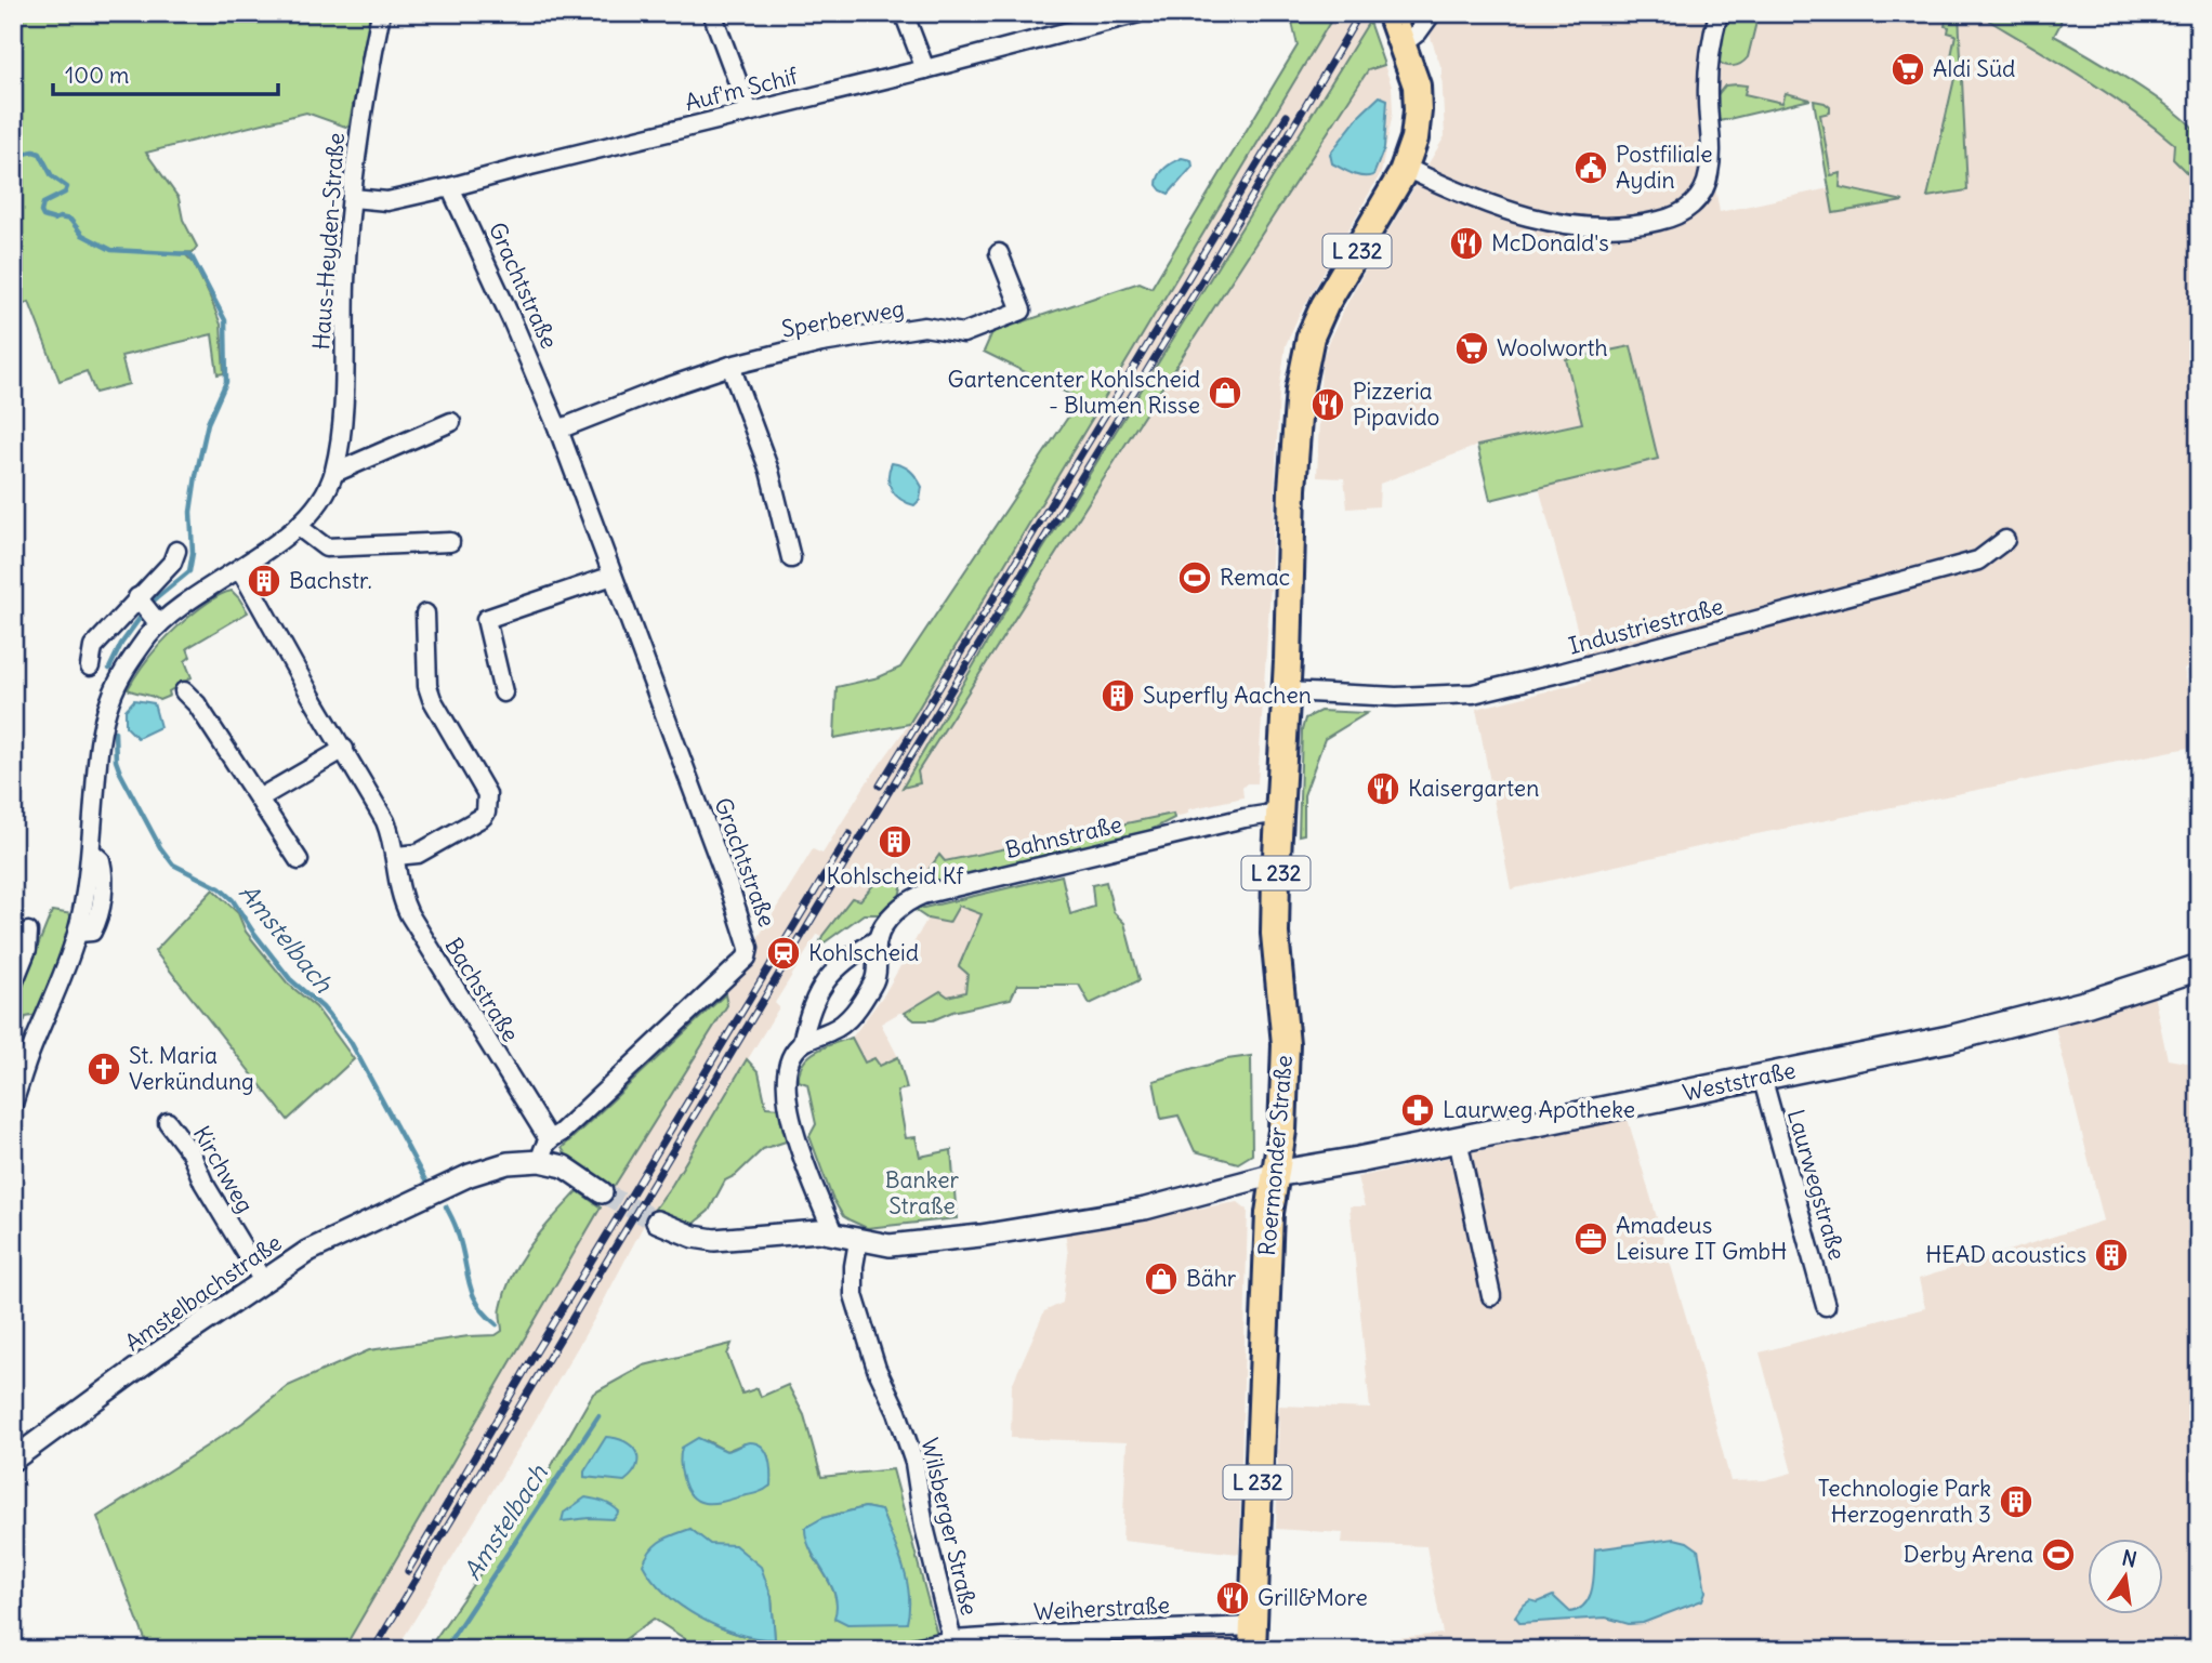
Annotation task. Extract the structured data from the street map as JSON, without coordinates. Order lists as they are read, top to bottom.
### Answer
{
  "streets": {
    "main road": ["L 232", "Weststraße", "Roermonder Straße"],
    "street": [
      "Auf'm Schif",
      "Haus-Heyden-Straße",
      "Grachtstraße",
      "Sperberweg",
      "Industriestraße",
      "Bahnstraße",
      "Bachstraße",
      "Kirchweg",
      "Laurwegstraße",
      "Amstelbachstraße",
      "Wilsberger Straße",
      "Weiherstraße"
    ]
  },
  "crossings": [
    ["Auf'm Schif", "Haus-Heyden-Straße"],
    ["Auf'm Schif", "Grachtstraße"],
    ["Haus-Heyden-Straße", "Bachstraße"],
    ["Grachtstraße", "Sperberweg"],
    ["Grachtstraße", "Bachstraße"],
    ["Industriestraße", "Roermonder Straße"],
    ["Bahnstraße", "Roermonder Straße"],
    ["Weststraße", "Roermonder Straße"],
    ["Weststraße", "Laurwegstraße"],
    ["Roermonder Straße", "Weiherstraße"],
    ["Kirchweg", "Amstelbachstraße"],
    ["Wilsberger Straße", "Weiherstraße"]
  ],
  "water": ["Amstelbach"],
  "parks": ["Banker Straße"],
  "places": {
    "supermarket": ["Aldi Süd", "Woolworth"],
    "public building": ["Postfiliale Aydin"],
    "restaurant": [
      "McDonald's",
      "Pizzeria Pipavido",
      "Kaisergarten",
      "Grill&More"
    ],
    "shop": ["Gartencenter Kohlscheid - Blumen Risse", "Bähr"],
    "sports": ["Remac", "Derby Arena"],
    "building": [
      "Bachstr.",
      "Superfly Aachen",
      "Kohlscheid Kf",
      "HEAD acoustics",
      "Technologie Park Herzogenrath 3"
    ],
    "station": ["Kohlscheid"],
    "church": ["St. Maria Verkündung"],
    "pharmacy": ["Laurweg Apotheke"],
    "office": ["Amadeus Leisure IT GmbH"]
  },
  "scale_bar": "100 m",
  "north": "top"
}
